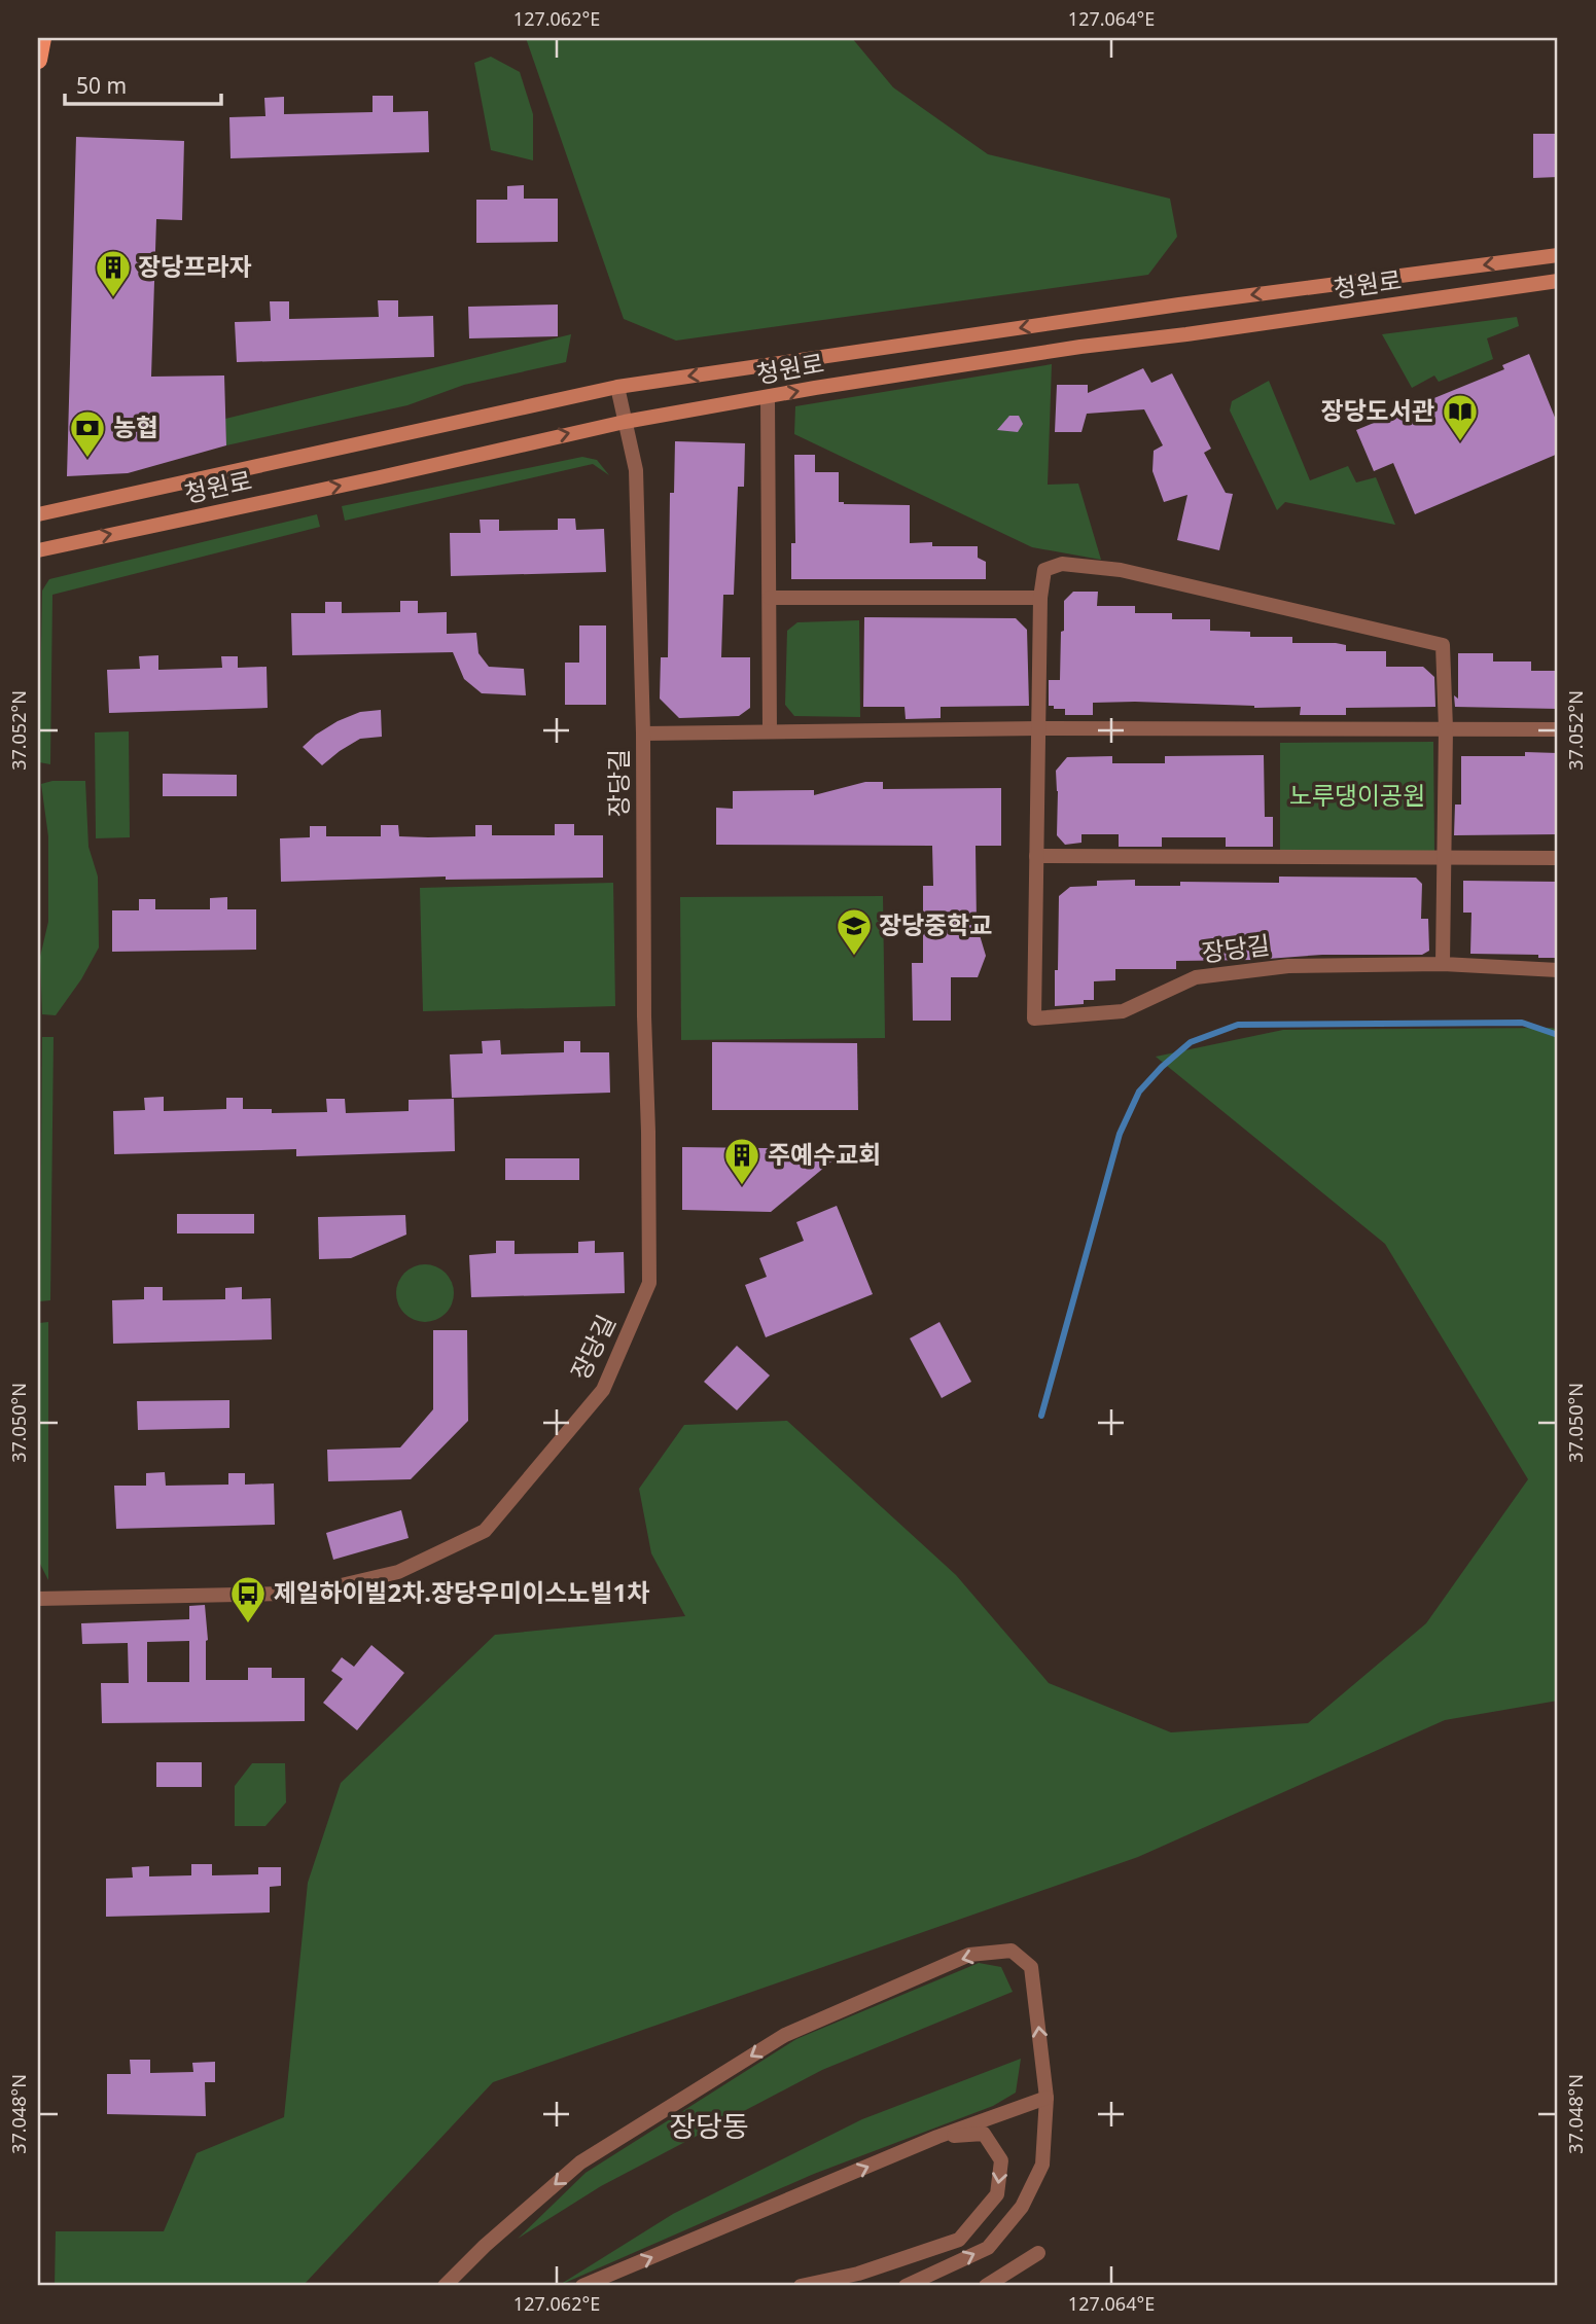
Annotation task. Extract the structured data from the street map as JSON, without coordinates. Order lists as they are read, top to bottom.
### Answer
{
  "streets": {
    "main road": ["청원로"],
    "street": ["장당길"]
  },
  "crossings": [
    ["청원로", "장당길"]
  ],
  "districts": ["장당동"],
  "parks": ["노루댕이공원"],
  "places": {
    "building": ["장당프라자", "주예수교회"],
    "library": ["장당도서관"],
    "bank": ["농협"],
    "school or university": ["장당중학교"],
    "bus stop": ["제일하이빌2차.장당우미이스노빌1차"]
  },
  "scale_bar": "50 m",
  "coordinates": [
    "127.062°E",
    "127.064°E",
    "37.052°N",
    "37.050°N",
    "37.048°N"
  ]
}
